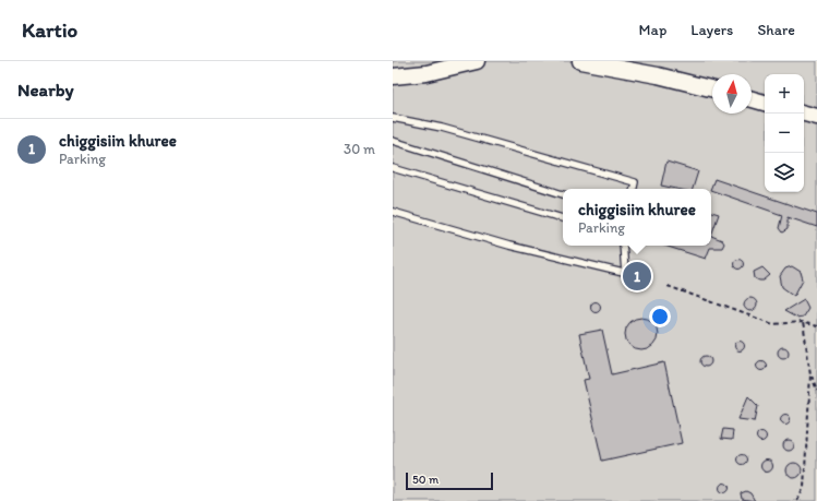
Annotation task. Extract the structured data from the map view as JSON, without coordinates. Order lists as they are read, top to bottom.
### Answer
{
  "scale_bar": "50 m",
  "north": "top",
  "page": {
    "header": "Kartio",
    "nav": ["Map", "Layers", "Share"],
    "heading": "Nearby",
    "map_buttons": ["+", "−"],
    "list": [
      {
        "mark": "1",
        "name": "chiggisiin khuree",
        "note": "Parking",
        "value": "30 m"
      }
    ],
    "popup": ["chiggisiin khuree", "Parking"],
    "pins": "1",
    "scale": "50 m"
  }
}
